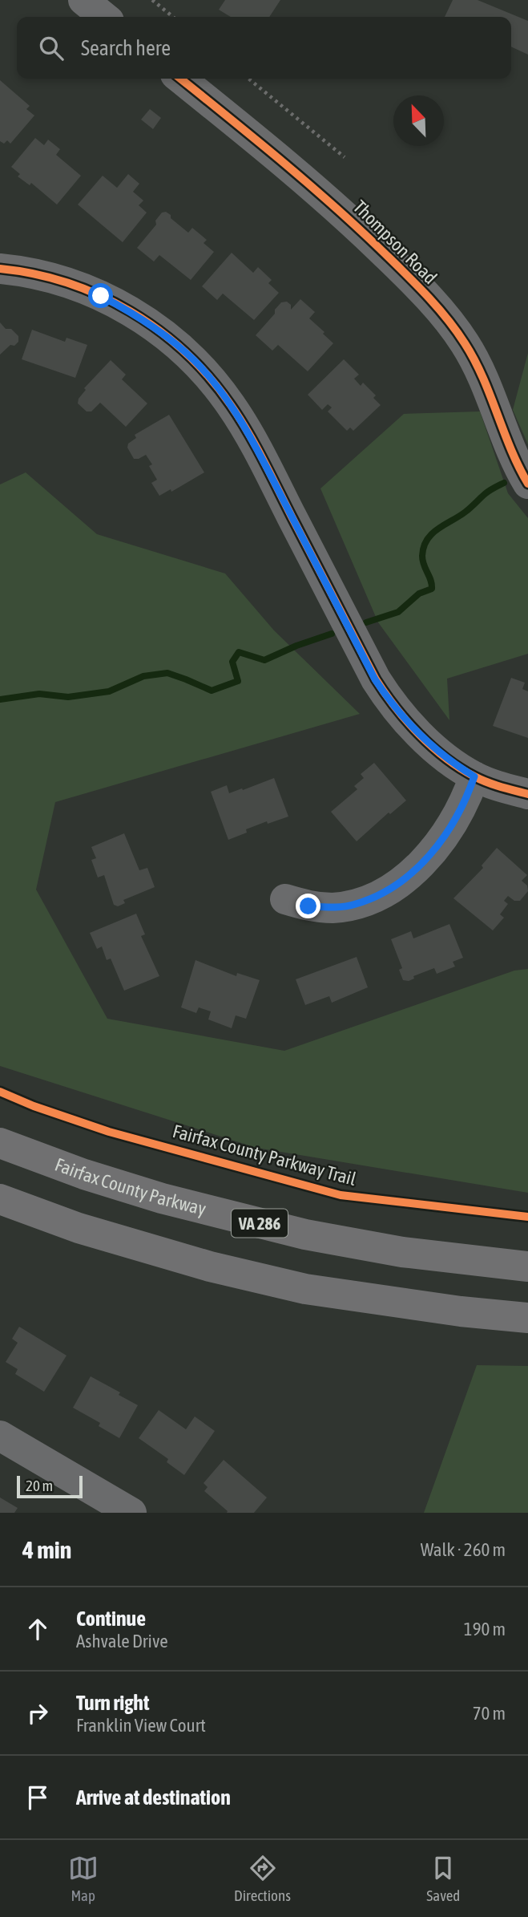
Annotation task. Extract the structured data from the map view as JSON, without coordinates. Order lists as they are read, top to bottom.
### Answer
{
  "streets": {
    "highway": ["Fairfax County Parkway", "VA 286"],
    "street": ["Thompson Road"],
    "cycle path": ["Fairfax County Parkway Trail"]
  },
  "scale_bar": "20 m",
  "north": "top left",
  "page": {
    "search": "Search here",
    "scale": "20 m",
    "heading": ["4 min", "Walk · 260 m"],
    "list": [
      ["Continue", "Ashvale Drive", "190 m"],
      ["Turn right", "Franklin View Court", "70 m"],
      "Arrive at destination"
    ],
    "nav": ["Map", "Directions", "Saved"]
  }
}
